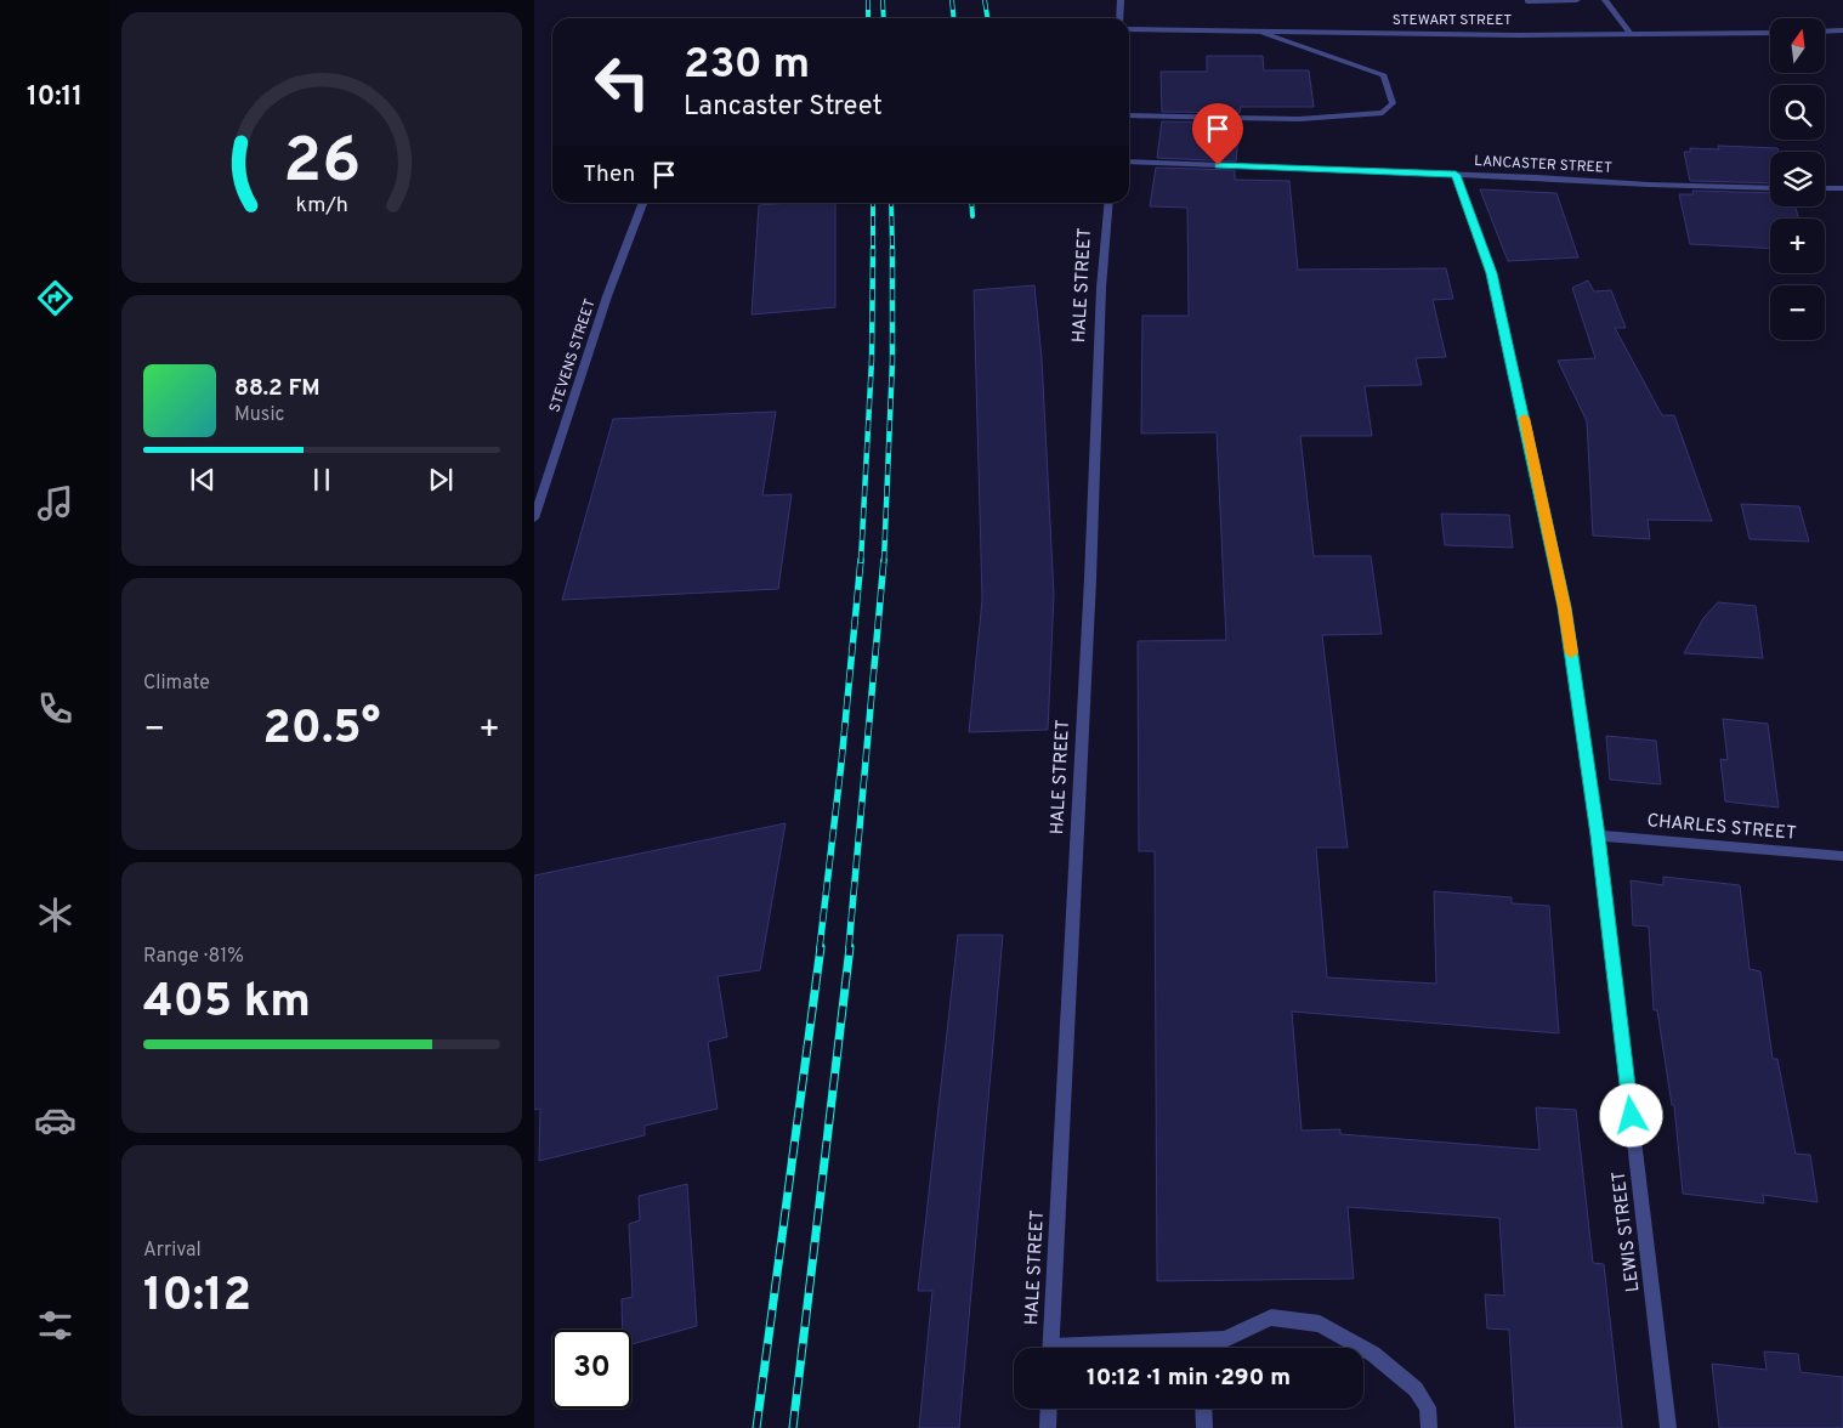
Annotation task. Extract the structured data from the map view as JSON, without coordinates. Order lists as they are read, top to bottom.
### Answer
{
  "streets": {
    "street": [
      "STEWART STREET",
      "LANCASTER STREET",
      "HALE STREET",
      "STEVENS STREET",
      "CHARLES STREET",
      "LEWIS STREET"
    ]
  },
  "crossings": [
    ["LANCASTER STREET", "LEWIS STREET"],
    ["CHARLES STREET", "LEWIS STREET"]
  ],
  "north": "top",
  "page": {
    "tabs": "10:11",
    "map_buttons": ["+", "−"],
    "turn": ["230 m", "Lancaster Street"],
    "then": "Then",
    "song": ["88.2 FM", "Music"],
    "tile": [
      "Climate",
      ["Range · 81%", "405 km"],
      ["Arrival", "10:12"]
    ],
    "heat": ["−", "20.5°", "+"],
    "limit": "30",
    "trip": "10:12 · 1 min · 290 m",
    "gauge": ["26", "km/h"]
  }
}
